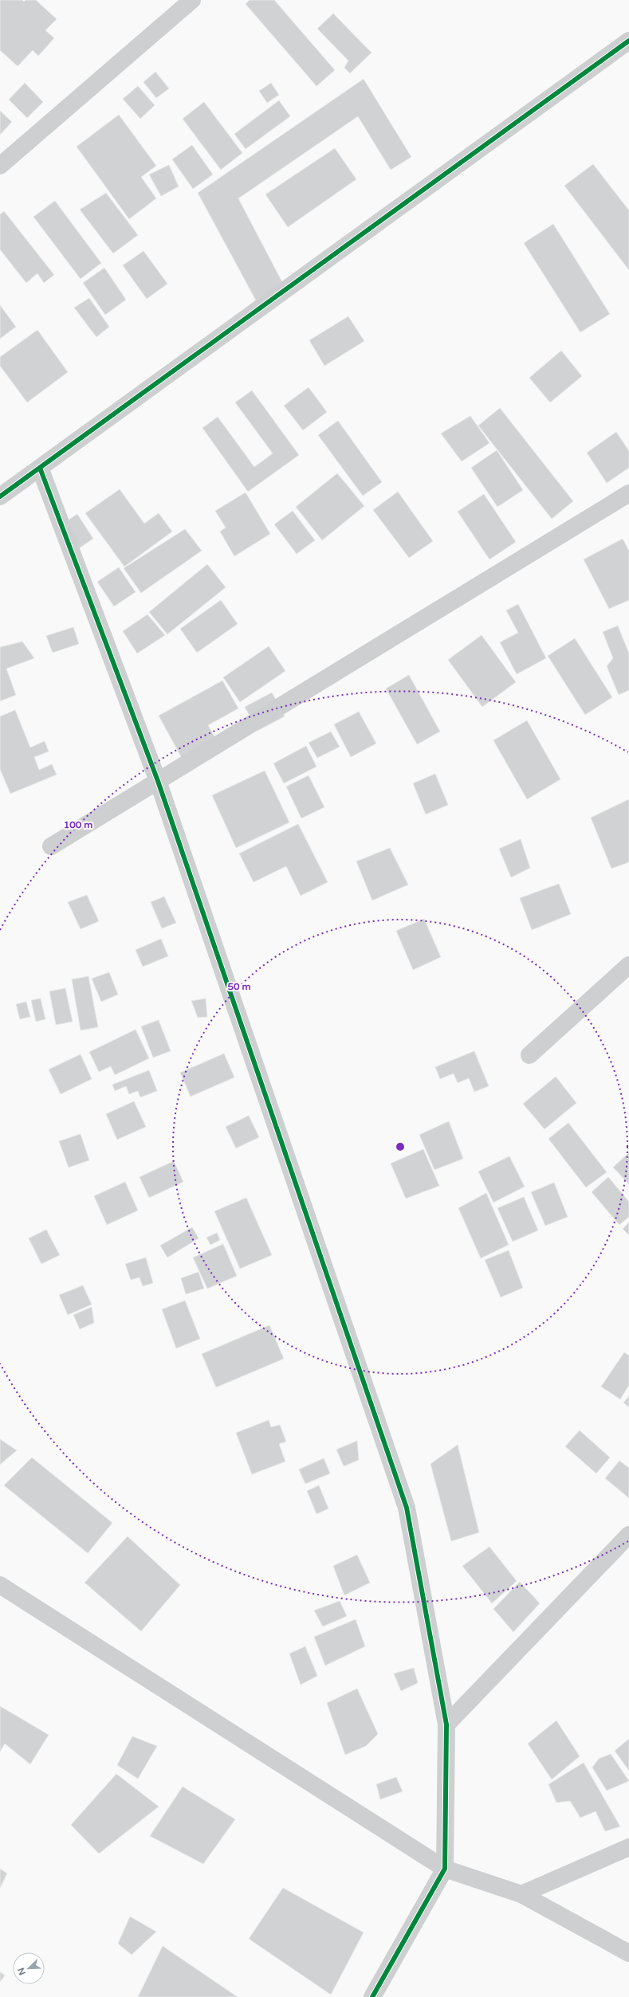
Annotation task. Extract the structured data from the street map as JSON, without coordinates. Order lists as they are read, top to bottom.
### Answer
{
  "north": "bottom left",
  "rings": ["100 m", "50 m"]
}
